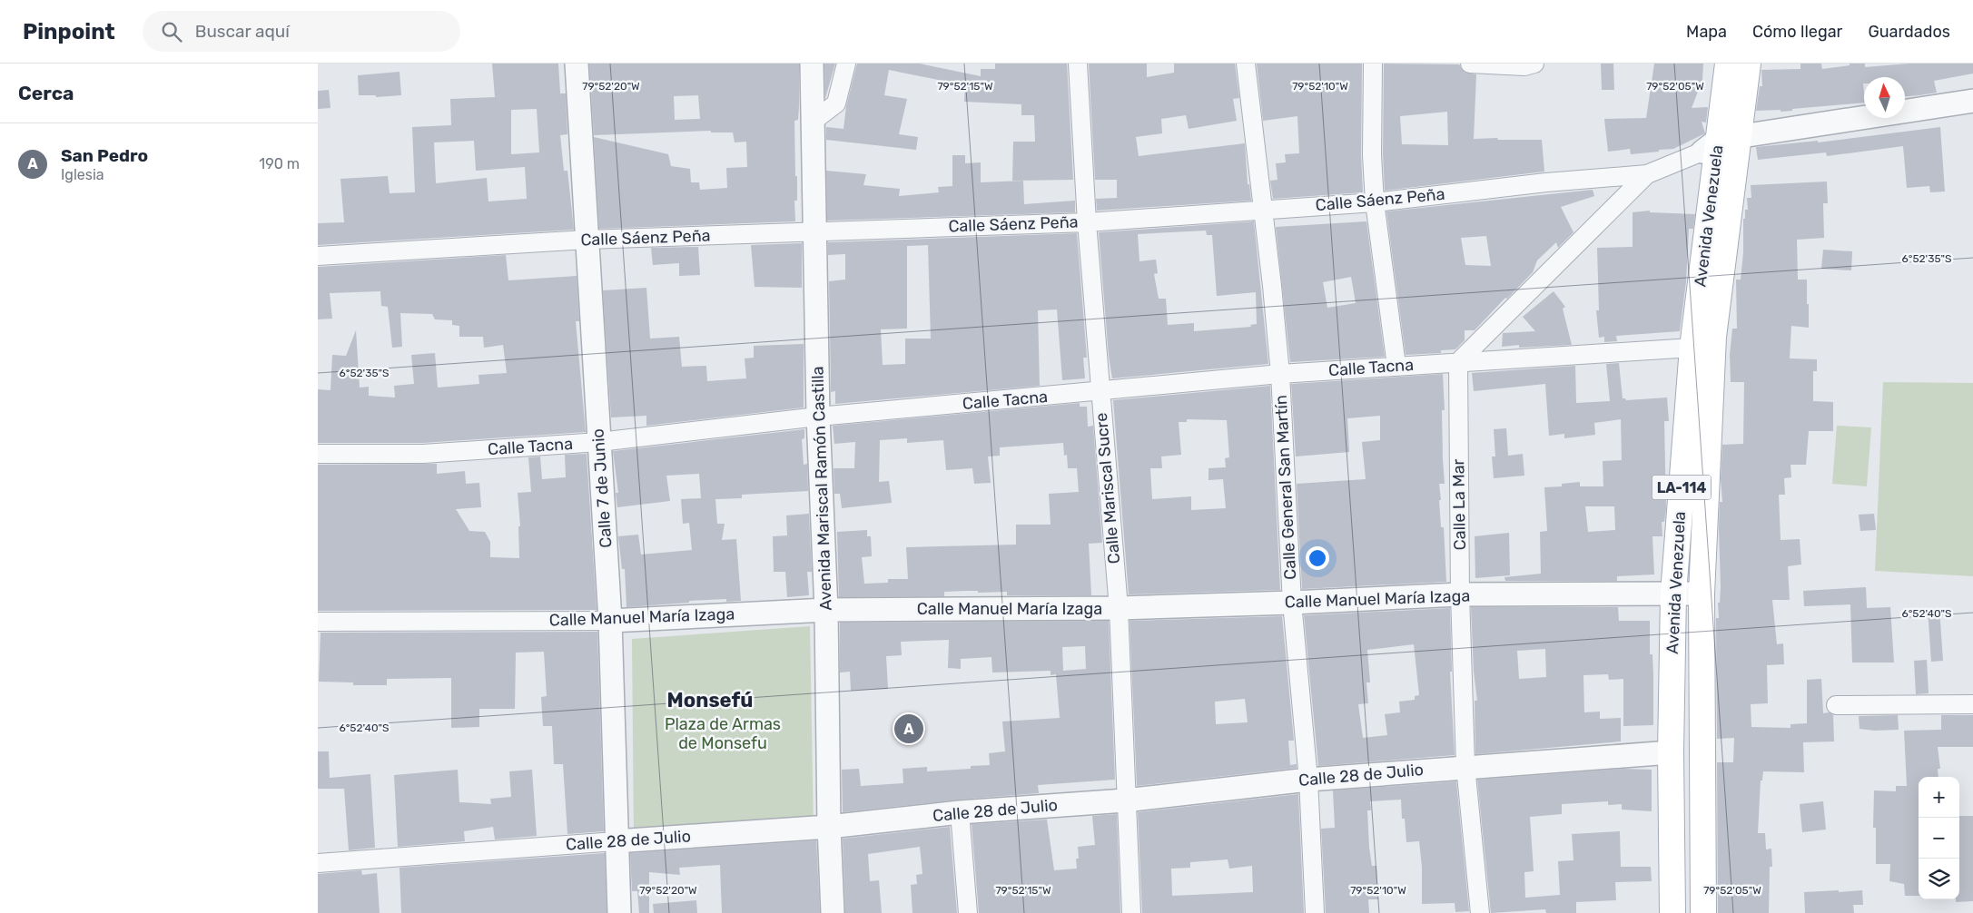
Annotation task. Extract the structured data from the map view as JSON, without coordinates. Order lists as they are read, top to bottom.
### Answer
{
  "streets": {
    "main road": ["Avenida Venezuela", "LA-114"],
    "street": [
      "Calle Sáenz Peña",
      "Calle Tacna",
      "Calle General San Martín",
      "Calle 7 de Junio",
      "Avenida Mariscal Ramón Castilla",
      "Calle Mariscal Sucre",
      "Calle La Mar",
      "Calle Manuel María Izaga",
      "Calle 28 de Julio"
    ]
  },
  "crossings": [
    ["Calle Sáenz Peña", "Avenida Venezuela"],
    ["Calle Sáenz Peña", "Calle General San Martín"],
    ["Calle Sáenz Peña", "Calle 7 de Junio"],
    ["Calle Sáenz Peña", "Avenida Mariscal Ramón Castilla"],
    ["Calle Sáenz Peña", "Calle Mariscal Sucre"],
    ["Avenida Venezuela", "Calle Tacna"],
    ["Avenida Venezuela", "Calle Manuel María Izaga"],
    ["Avenida Venezuela", "Calle 28 de Julio"],
    ["Calle Tacna", "Calle General San Martín"],
    ["Calle Tacna", "Calle 7 de Junio"],
    ["Calle Tacna", "Avenida Mariscal Ramón Castilla"],
    ["Calle Tacna", "Calle Mariscal Sucre"],
    ["Calle Tacna", "Calle La Mar"],
    ["Calle General San Martín", "Calle Manuel María Izaga"],
    ["Calle General San Martín", "Calle 28 de Julio"],
    ["Calle 7 de Junio", "Calle Manuel María Izaga"],
    ["Calle 7 de Junio", "Calle 28 de Julio"],
    ["Avenida Mariscal Ramón Castilla", "Calle Manuel María Izaga"],
    ["Avenida Mariscal Ramón Castilla", "Calle 28 de Julio"],
    ["Calle Mariscal Sucre", "Calle Manuel María Izaga"],
    ["Calle Mariscal Sucre", "Calle 28 de Julio"],
    ["Calle La Mar", "Calle Manuel María Izaga"],
    ["Calle La Mar", "Calle 28 de Julio"]
  ],
  "districts": ["Monsefú"],
  "parks": ["Plaza de Armas de Monsefu"],
  "north": "top",
  "page": {
    "header": "Pinpoint",
    "search": "Buscar aquí",
    "nav": ["Mapa", "Cómo llegar", "Guardados"],
    "heading": "Cerca",
    "list": [
      {
        "mark": "A",
        "name": "San Pedro",
        "note": "Iglesia",
        "value": "190 m"
      }
    ],
    "pins": "A",
    "map_buttons": ["+", "−"]
  },
  "coordinates": [
    "79°52'20\"W",
    "79°52'15\"W",
    "79°52'10\"W",
    "79°52'05\"W",
    "6°52'35\"S",
    "6°52'40\"S"
  ]
}
